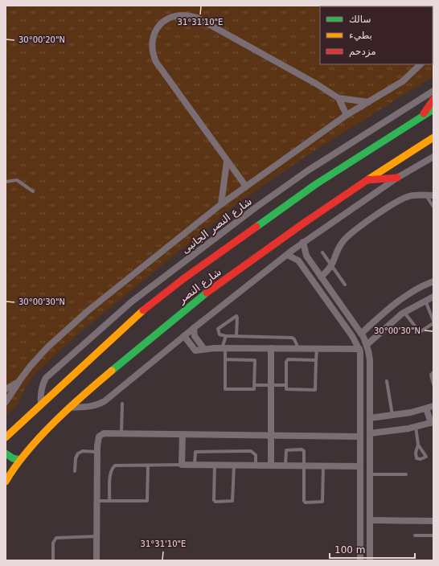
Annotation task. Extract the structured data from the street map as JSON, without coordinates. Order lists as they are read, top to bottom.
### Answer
{
  "streets": {
    "main road": ["شارع النصر"],
    "street": ["شارع النصر الجانبى"]
  },
  "crossings": [
    ["شارع النصر الجانبى", "شارع النصر"]
  ],
  "legend": ["سالك", "بطيء", "مزدحم"],
  "scale_bar": "100 m",
  "coordinates": ["31°31'10\"E", "30°00'20\"N", "30°00'30\"N"]
}
